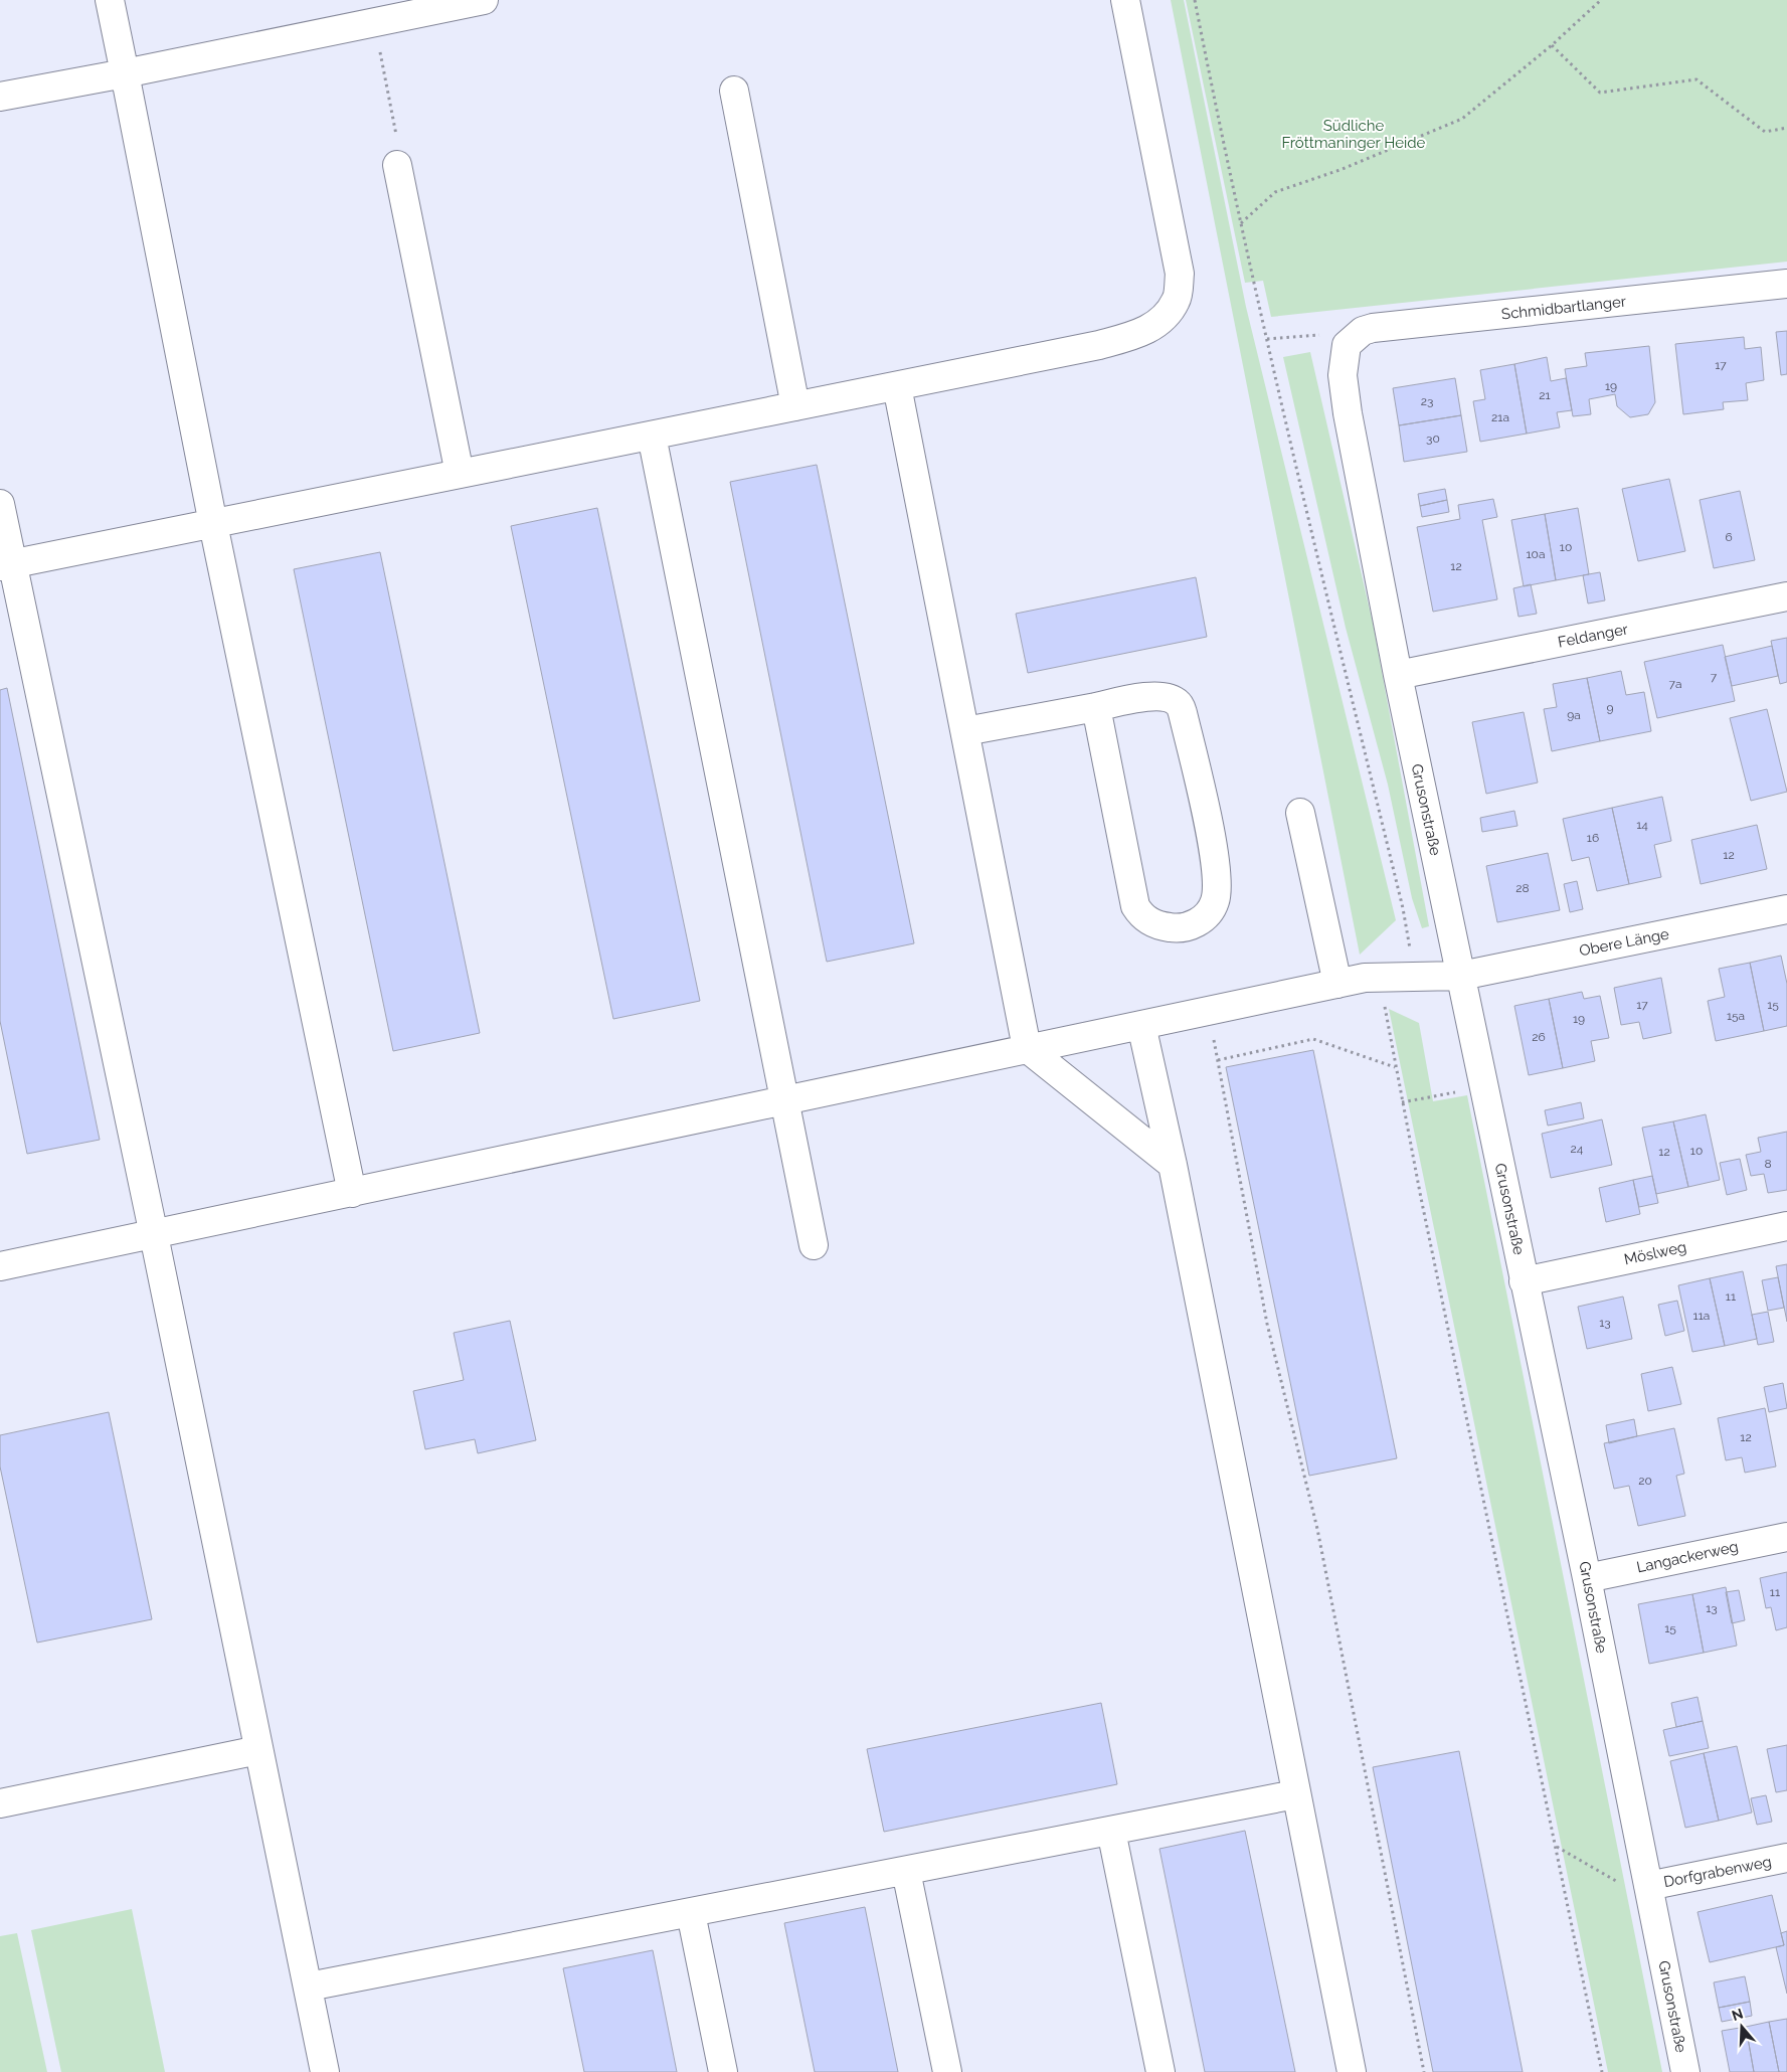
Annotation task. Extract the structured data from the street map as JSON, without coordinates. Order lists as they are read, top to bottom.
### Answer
{
  "streets": {
    "street": [
      "Schmidbartlanger",
      "Feldanger",
      "Grusonstraße",
      "Obere Länge",
      "Möslweg",
      "Langackerweg",
      "Dorfgrabenweg"
    ]
  },
  "crossings": [
    ["Schmidbartlanger", "Grusonstraße"],
    ["Feldanger", "Grusonstraße"],
    ["Grusonstraße", "Obere Länge"],
    ["Grusonstraße", "Möslweg"],
    ["Grusonstraße", "Langackerweg"],
    ["Grusonstraße", "Dorfgrabenweg"]
  ],
  "parks": ["Südliche Fröttmaninger Heide"],
  "house_numbers": [
    "17",
    "19",
    "21",
    "23",
    "21a",
    "30",
    "6",
    "10",
    "10a",
    "12",
    "7",
    "7a",
    "9",
    "9a",
    "14",
    "16",
    "12",
    "28",
    "17",
    "15",
    "15a",
    "19",
    "26",
    "24",
    "10",
    "12",
    "8",
    "11",
    "11a",
    "13",
    "12",
    "20",
    "11",
    "13",
    "15"
  ],
  "north": "top"
}
